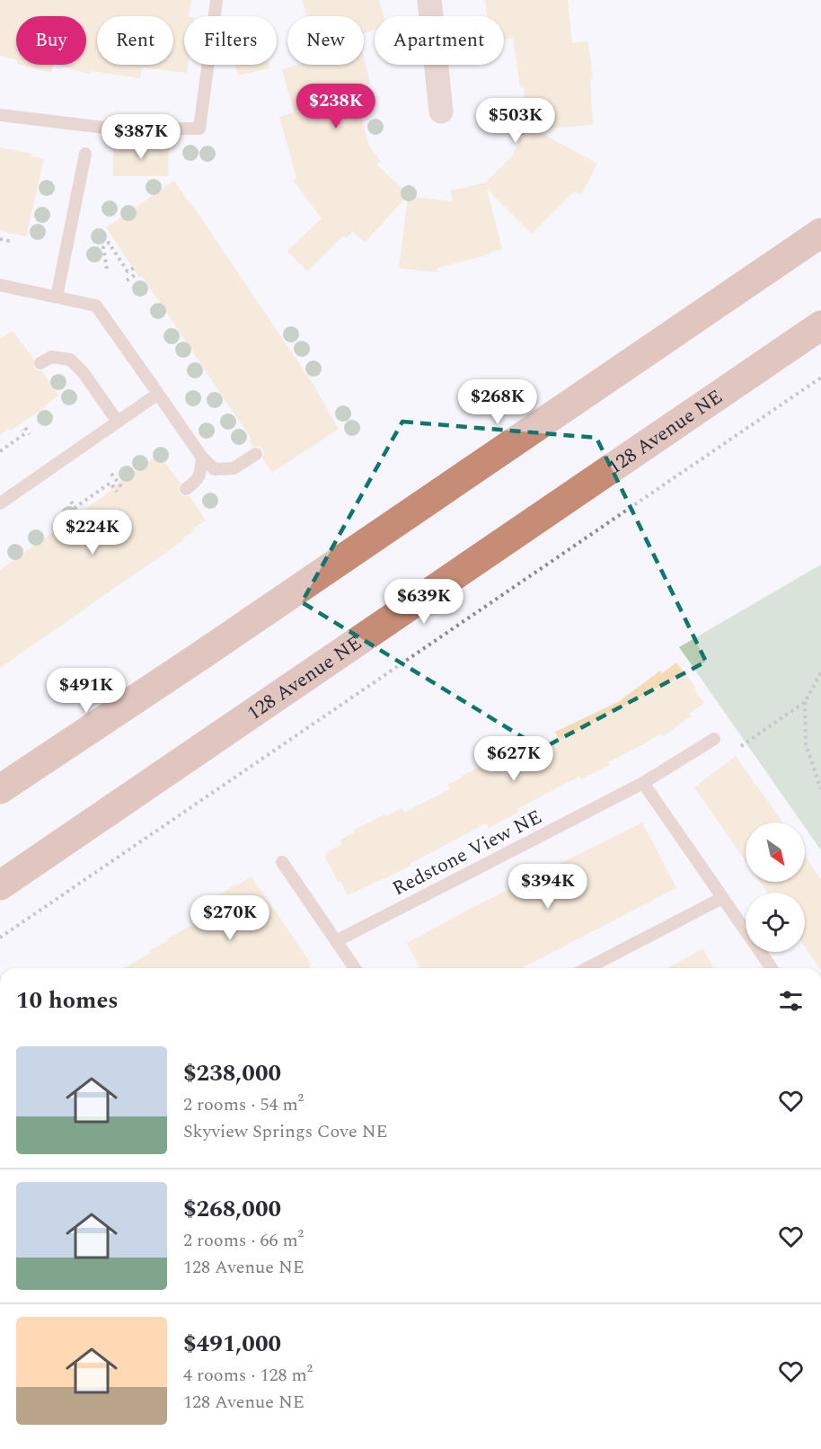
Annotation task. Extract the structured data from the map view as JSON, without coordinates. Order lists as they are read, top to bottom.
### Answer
{
  "streets": {
    "main road": ["128 Avenue NE"],
    "lane": ["Redstone View NE"]
  },
  "north": "bottom right",
  "page": {
    "chip": [
      "Buy",
      "Rent",
      "Filters",
      "New",
      "Apartment"
    ],
    "price": [
      "$238K",
      "$503K",
      "$387K",
      "$268K",
      "$224K",
      "$639K",
      "$491K",
      "$627K",
      "$394K",
      "$270K"
    ],
    "heading": "10 homes",
    "list": [
      {
        "name": "$238,000",
        "note": "2 rooms · 54 m² · Skyview Springs Cove NE"
      },
      {
        "name": "$268,000",
        "note": "2 rooms · 66 m² · 128 Avenue NE"
      },
      {
        "name": "$491,000",
        "note": "4 rooms · 128 m² · 128 Avenue NE"
      }
    ]
  }
}
